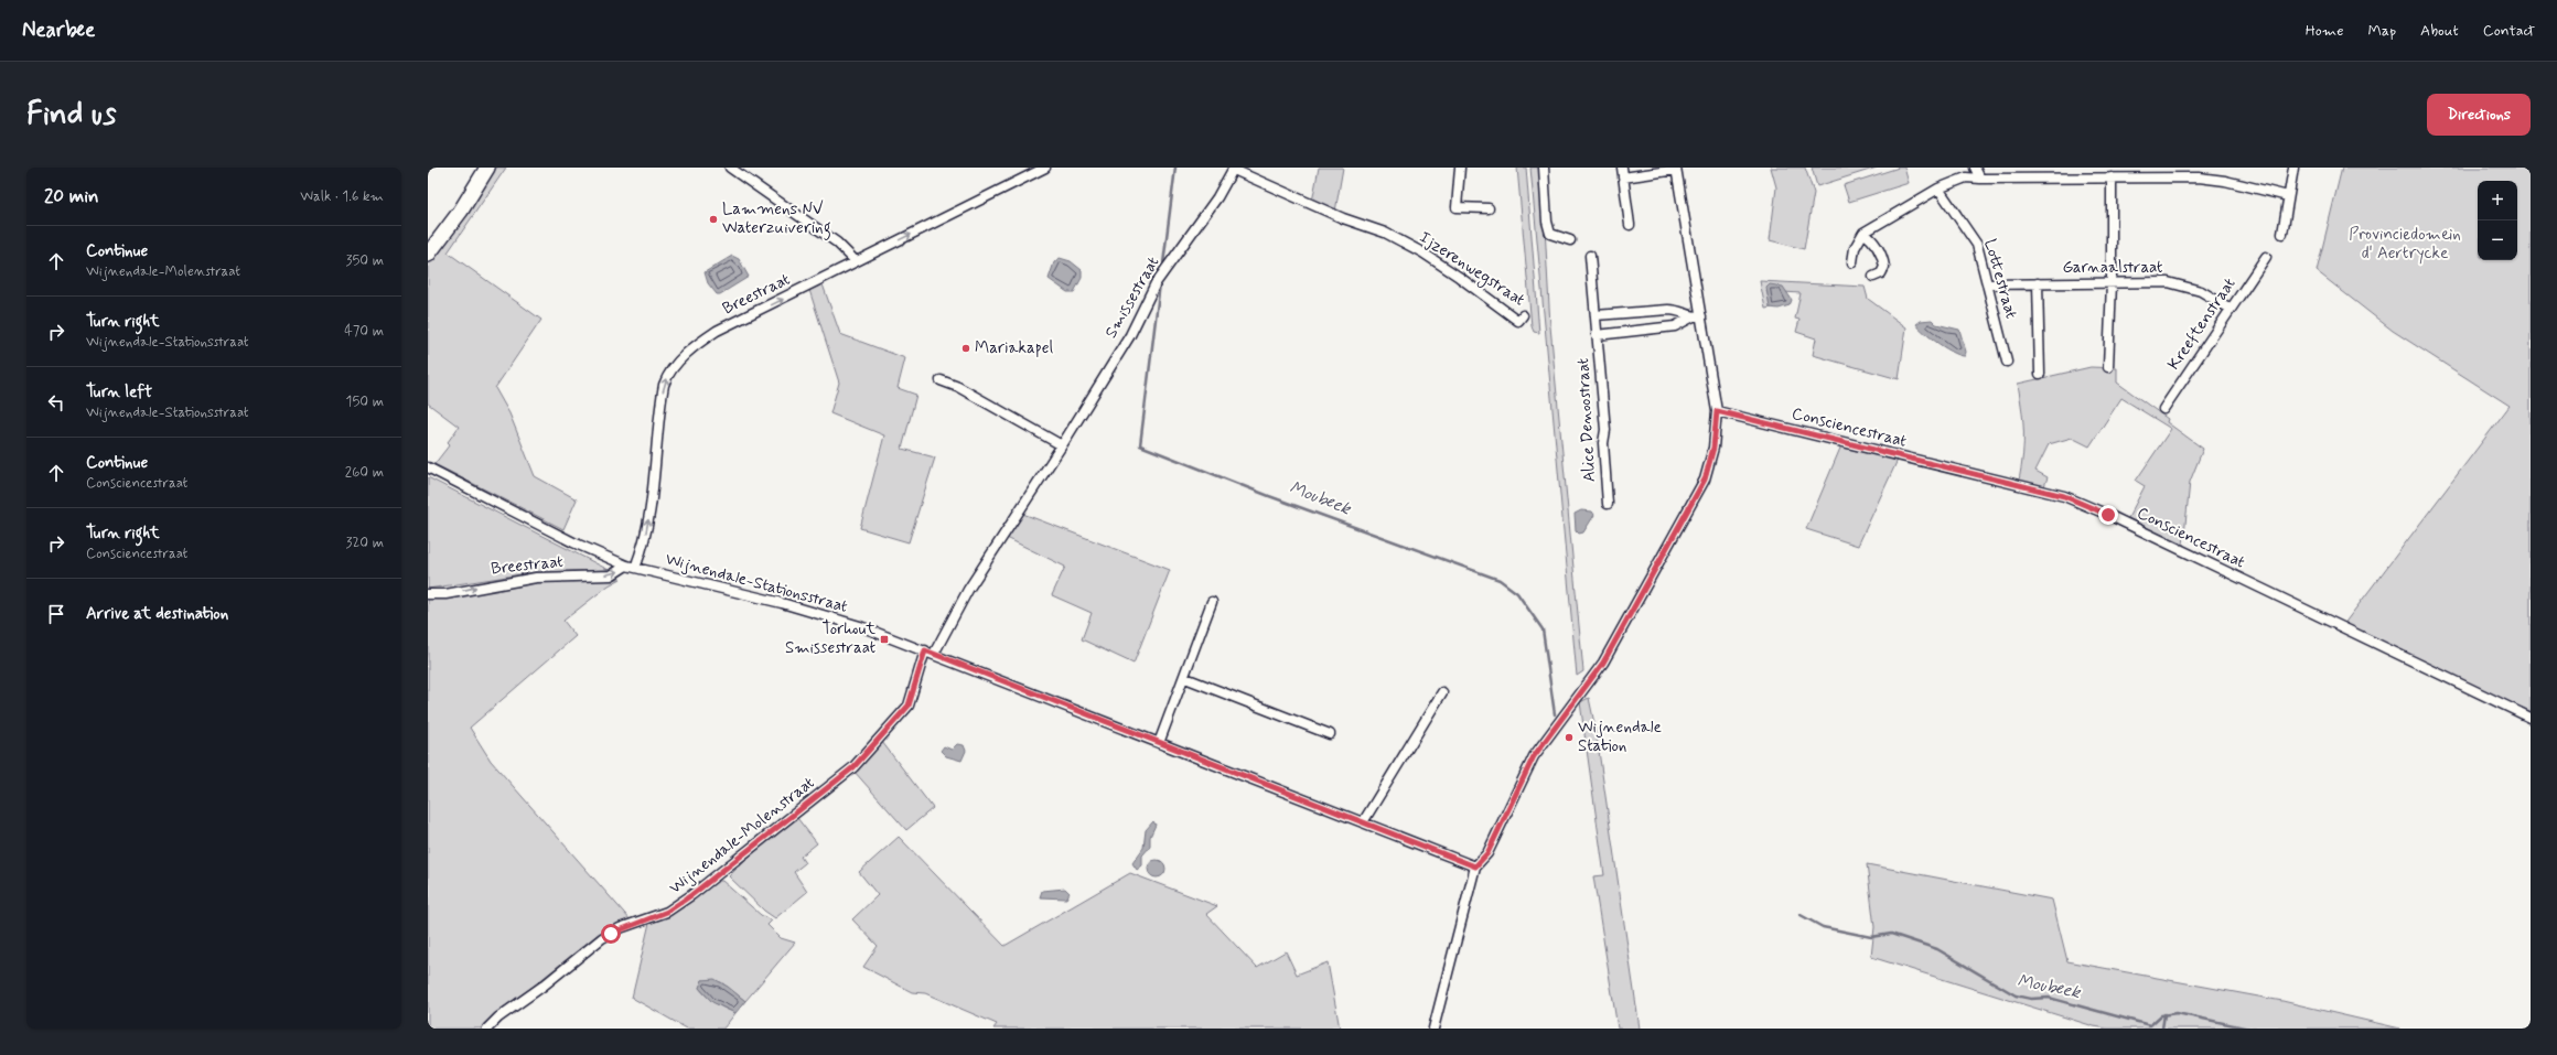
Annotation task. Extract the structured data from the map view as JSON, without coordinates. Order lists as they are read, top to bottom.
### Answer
{
  "streets": {
    "street": [
      "Garnaalstraat",
      "Ijzerenwegstraat",
      "Lottestraat",
      "Breestraat",
      "Smissestraat",
      "Kreeftenstraat",
      "Alice Denoostraat",
      "Consciencestraat",
      "Wijnendale-Stationsstraat",
      "Wijnendale-Molenstraat"
    ]
  },
  "crossings": [
    ["Garnaalstraat", "Lottestraat"],
    ["Garnaalstraat", "Kreeftenstraat"],
    ["Ijzerenwegstraat", "Smissestraat"],
    ["Breestraat", "Wijnendale-Stationsstraat"],
    ["Smissestraat", "Wijnendale-Stationsstraat"],
    ["Smissestraat", "Wijnendale-Molenstraat"],
    ["Wijnendale-Stationsstraat", "Wijnendale-Molenstraat"]
  ],
  "one_way": ["Breestraat"],
  "water": ["Moubeek"],
  "parks": ["Provinciedomein d' Aertrycke"],
  "places": {
    "other": ["Lammens NV Waterzuivering", "Mariakapel", "Wijnendale Station"],
    "transit": ["Torhout Smissestraat"]
  },
  "page": {
    "header": "Nearbee",
    "nav": [
      "Home",
      "Map",
      "About",
      "Contact"
    ],
    "buttons": "Directions",
    "title": "Find us",
    "heading": ["20 min", "Walk · 1.6 km"],
    "map_buttons": ["+", "−"],
    "list": [
      ["Continue", "Wijnendale-Molenstraat", "350 m"],
      ["Turn right", "Wijnendale-Stationsstraat", "470 m"],
      ["Turn left", "Wijnendale-Stationsstraat", "150 m"],
      ["Continue", "Consciencestraat", "260 m"],
      ["Turn right", "Consciencestraat", "320 m"],
      "Arrive at destination"
    ]
  }
}
